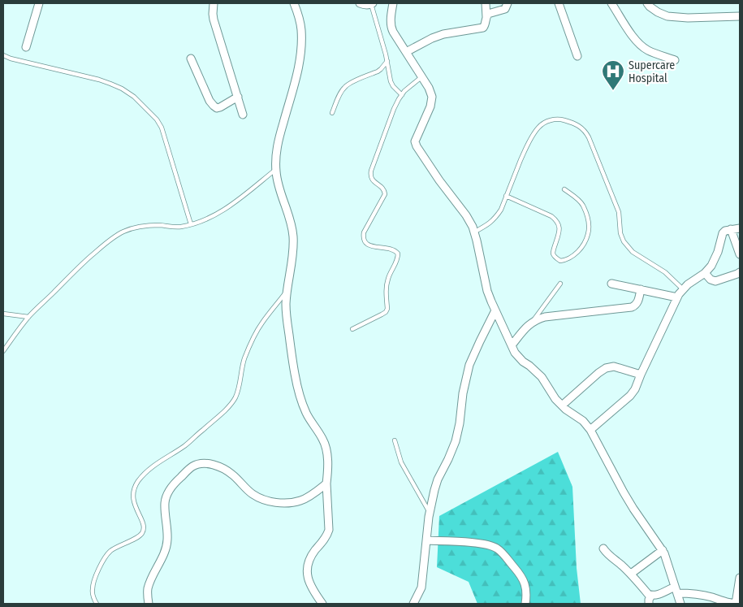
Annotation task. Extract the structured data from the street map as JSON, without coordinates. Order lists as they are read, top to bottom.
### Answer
{
  "places": {
    "hospital": ["Supercare Hospital"]
  }
}
